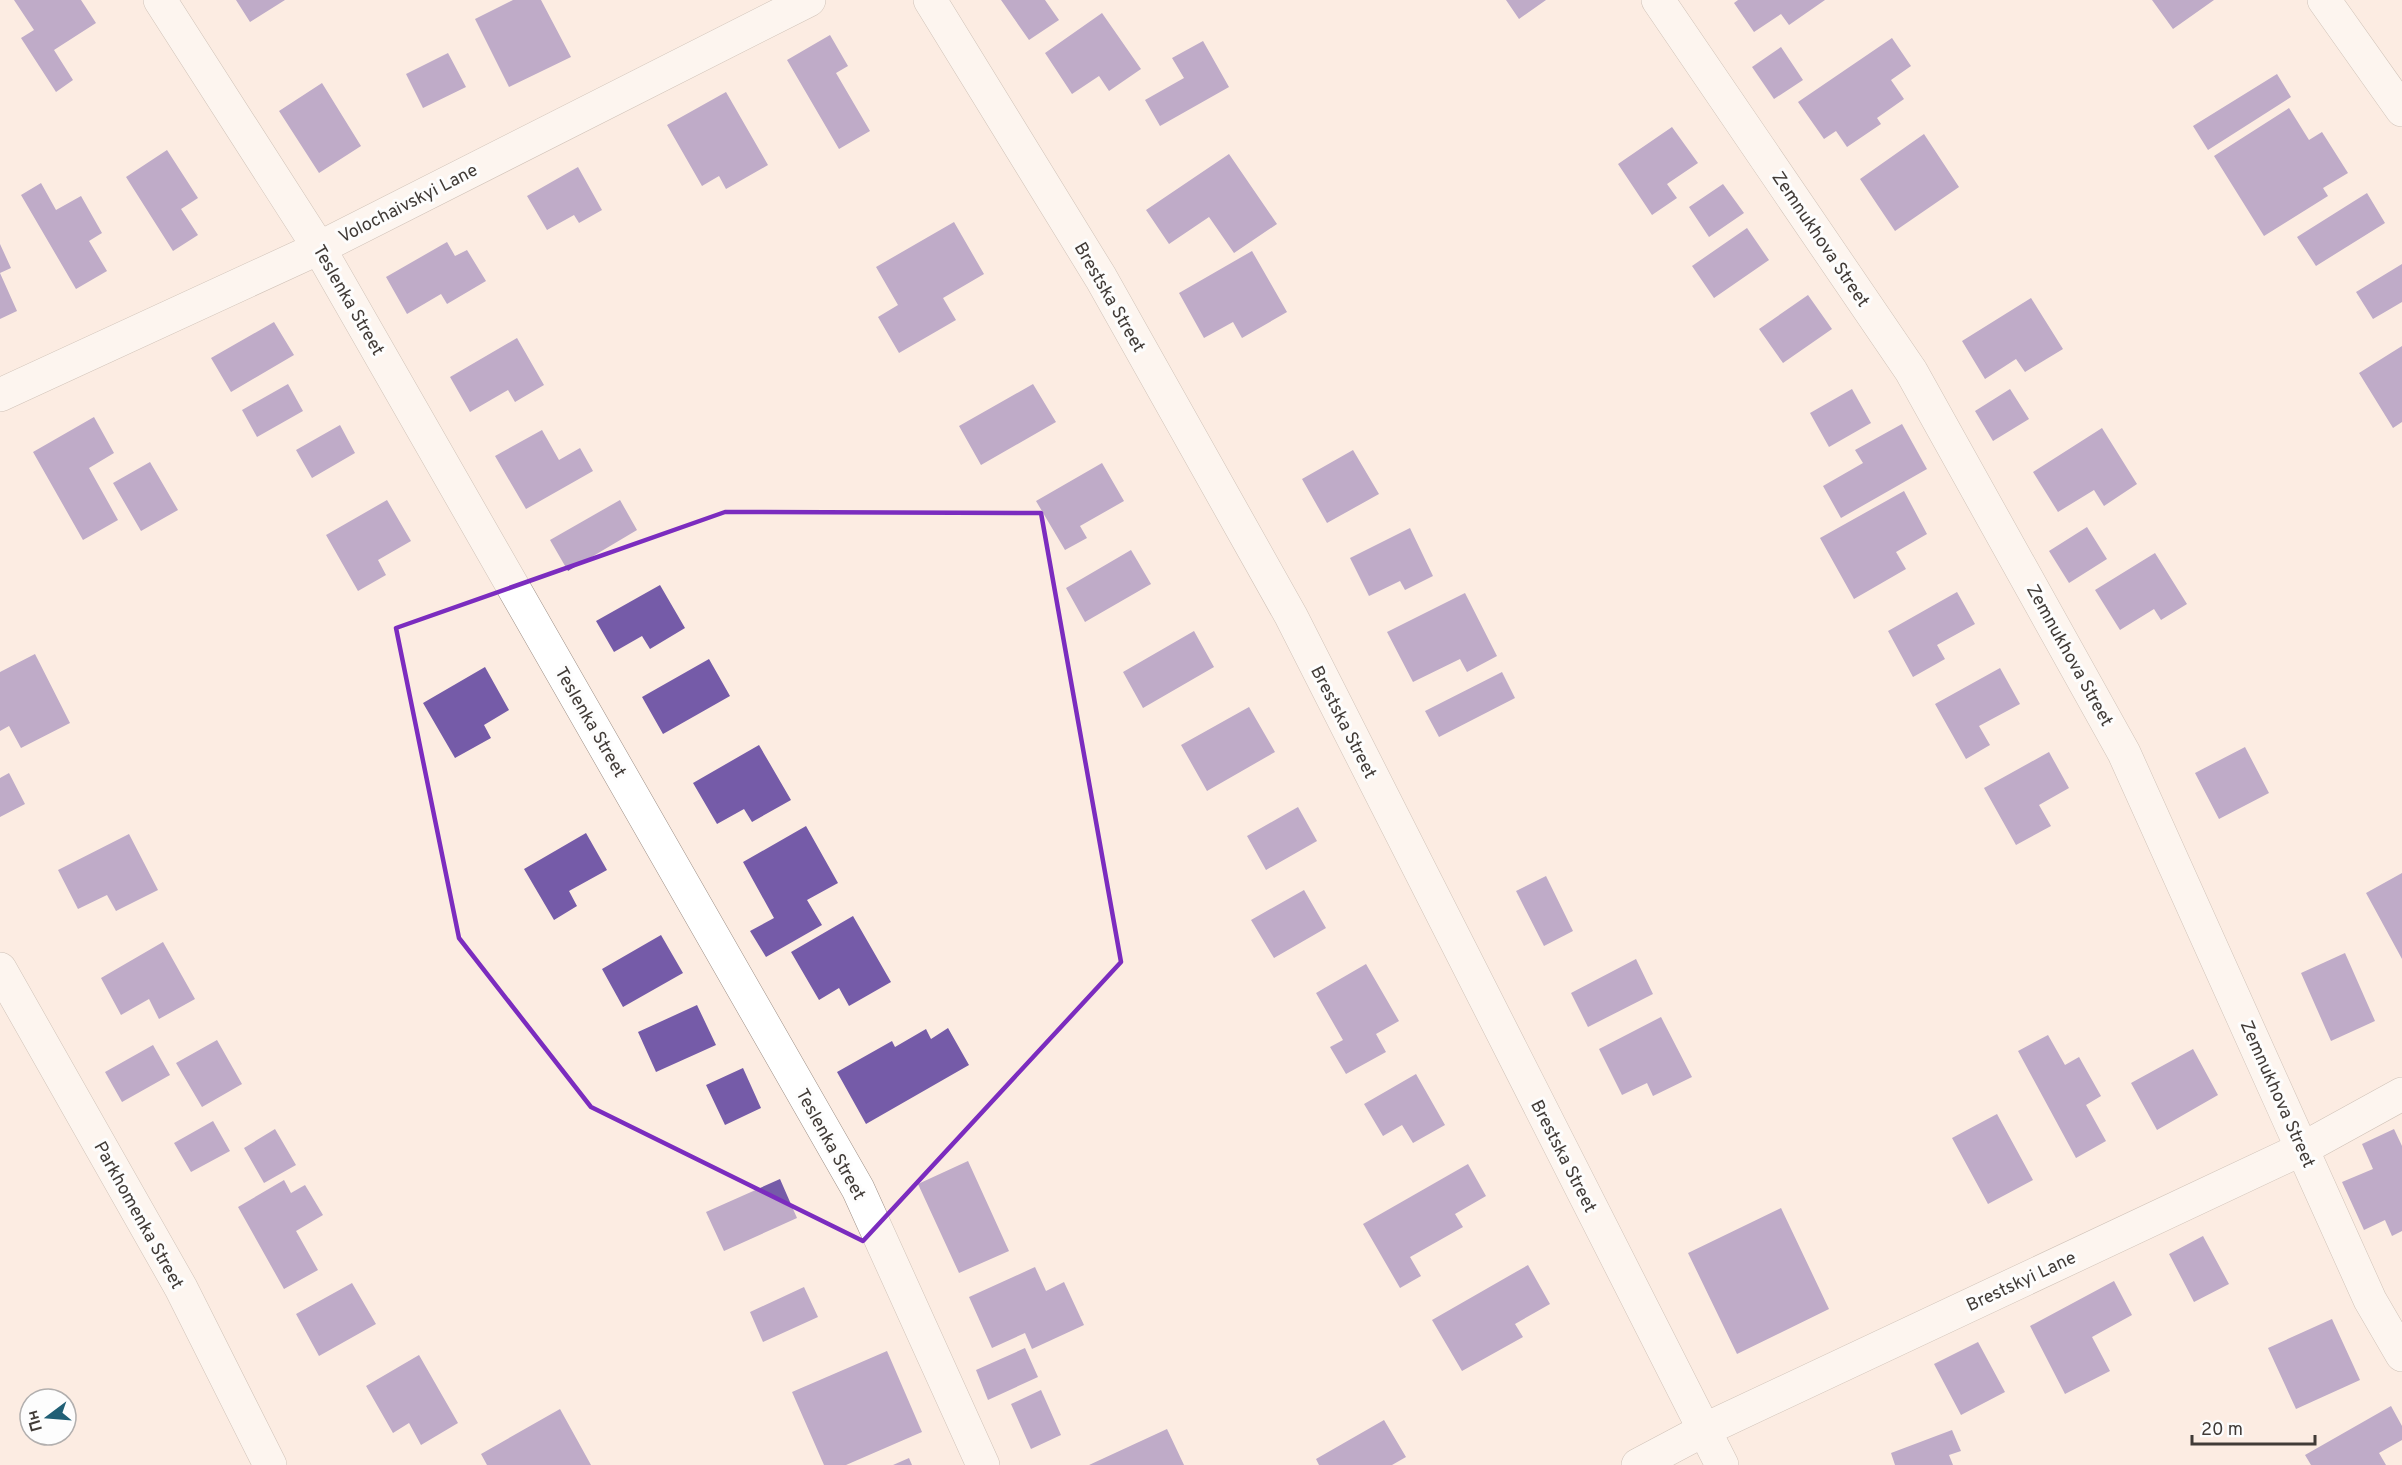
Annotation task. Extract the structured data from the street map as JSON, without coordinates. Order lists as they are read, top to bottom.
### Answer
{
  "streets": {
    "street": [
      "Volochaivskyi Lane",
      "Zemnukhova Street",
      "Brestska Street",
      "Teslenka Street",
      "Parkhomenka Street",
      "Brestskyi Lane"
    ]
  },
  "crossings": [
    ["Volochaivskyi Lane", "Teslenka Street"],
    ["Zemnukhova Street", "Brestskyi Lane"],
    ["Brestska Street", "Brestskyi Lane"]
  ],
  "scale_bar": "20 m",
  "north": "left"
}
